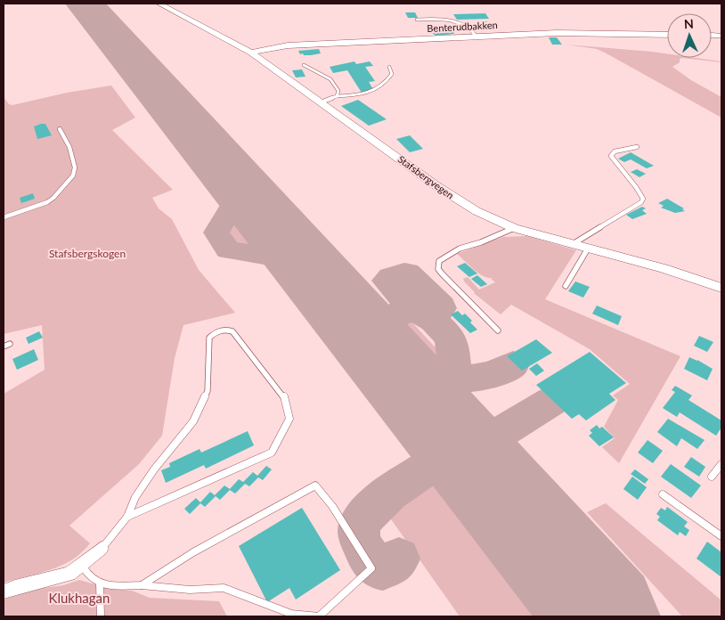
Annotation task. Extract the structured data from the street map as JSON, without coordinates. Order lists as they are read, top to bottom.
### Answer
{
  "streets": {
    "main road": ["Benterudbakken", "Stafsbergvegen"]
  },
  "crossings": [
    ["Benterudbakken", "Stafsbergvegen"]
  ],
  "parks": ["Stafsbergskogen", "Klukhagan"],
  "north": "top"
}
